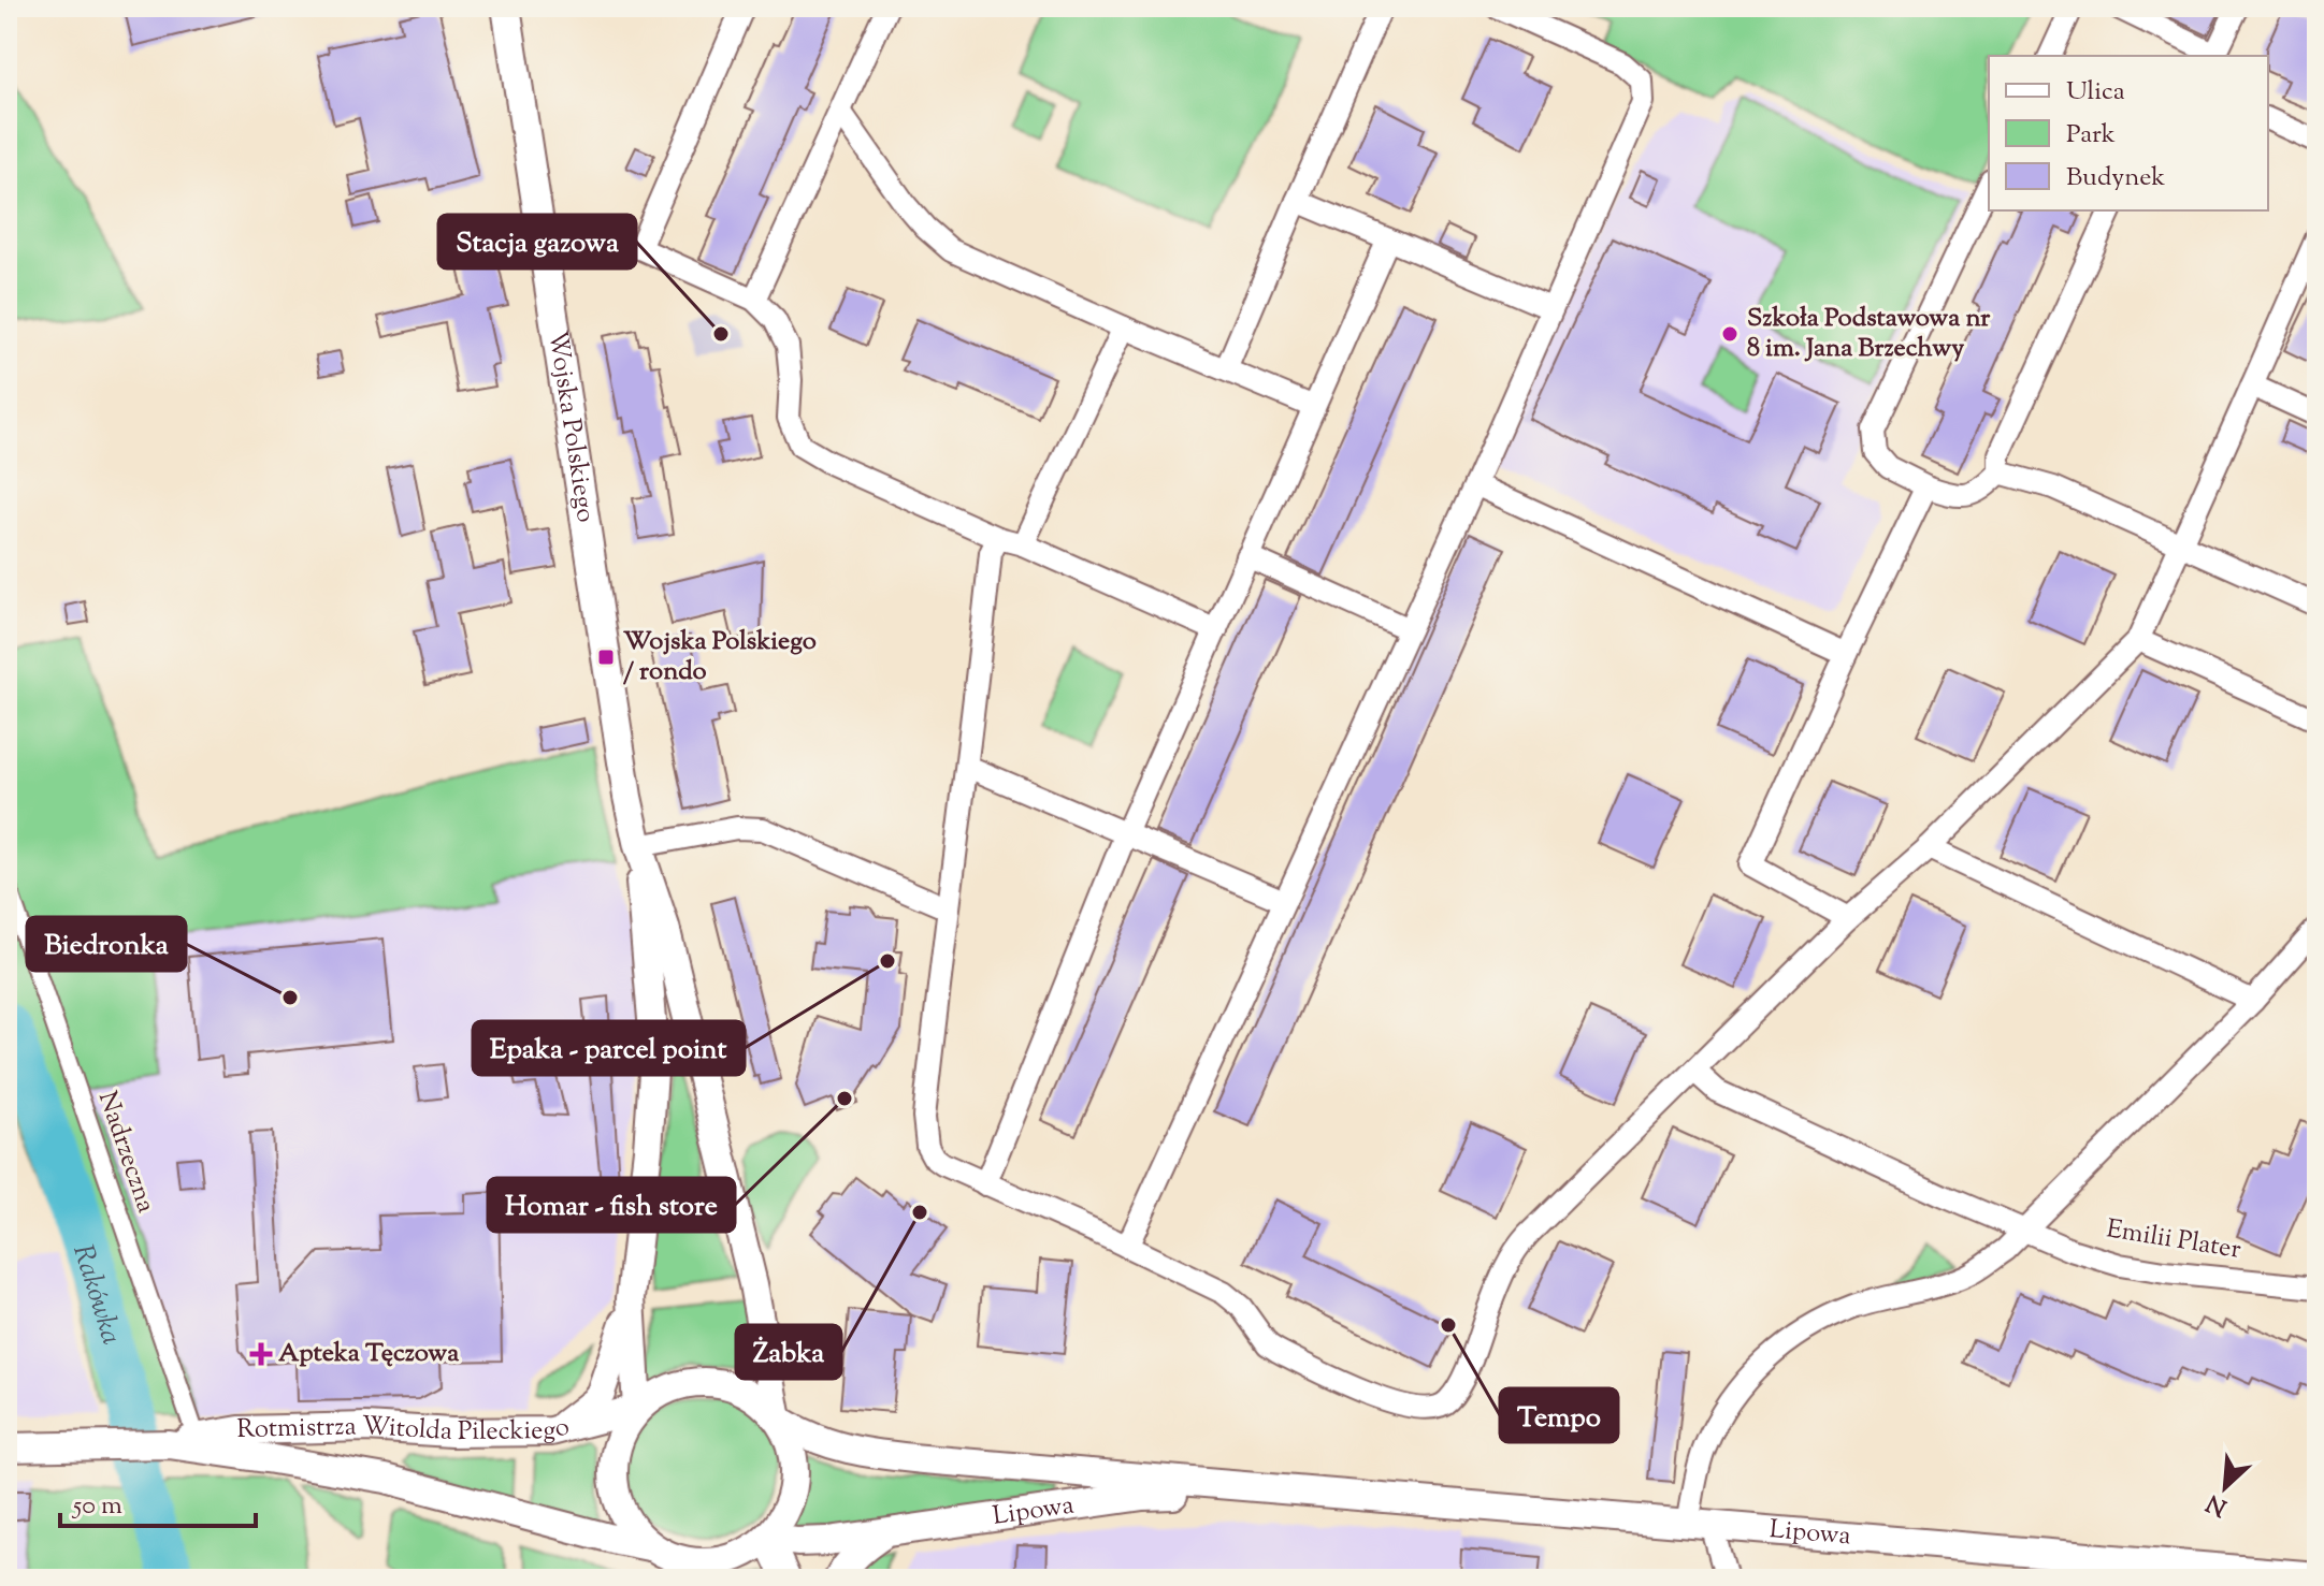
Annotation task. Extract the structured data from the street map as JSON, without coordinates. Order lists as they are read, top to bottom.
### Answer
{
  "streets": {
    "street": [
      "Wojska Polskiego",
      "Nadrzeczna",
      "Emilii Plater",
      "Rotmistrza Witolda Pileckiego",
      "Lipowa"
    ]
  },
  "crossings": [
    ["Wojska Polskiego", "Rotmistrza Witolda Pileckiego"],
    ["Wojska Polskiego", "Lipowa"],
    ["Nadrzeczna", "Rotmistrza Witolda Pileckiego"],
    ["Rotmistrza Witolda Pileckiego", "Lipowa"]
  ],
  "water": ["Rakówka"],
  "places": {
    "other": [
      "Stacja gazowa",
      "Szkoła Podstawowa nr 8 im. Jana Brzechwy",
      "Epaka - parcel point",
      "Biedronka",
      "Homar - fish store",
      "Żabka",
      "Tempo"
    ],
    "transit": ["Wojska Polskiego / rondo"],
    "health": ["Apteka Tęczowa"]
  },
  "legend": ["Ulica", "Park", "Budynek"],
  "scale_bar": "50 m",
  "north": "bottom left"
}
